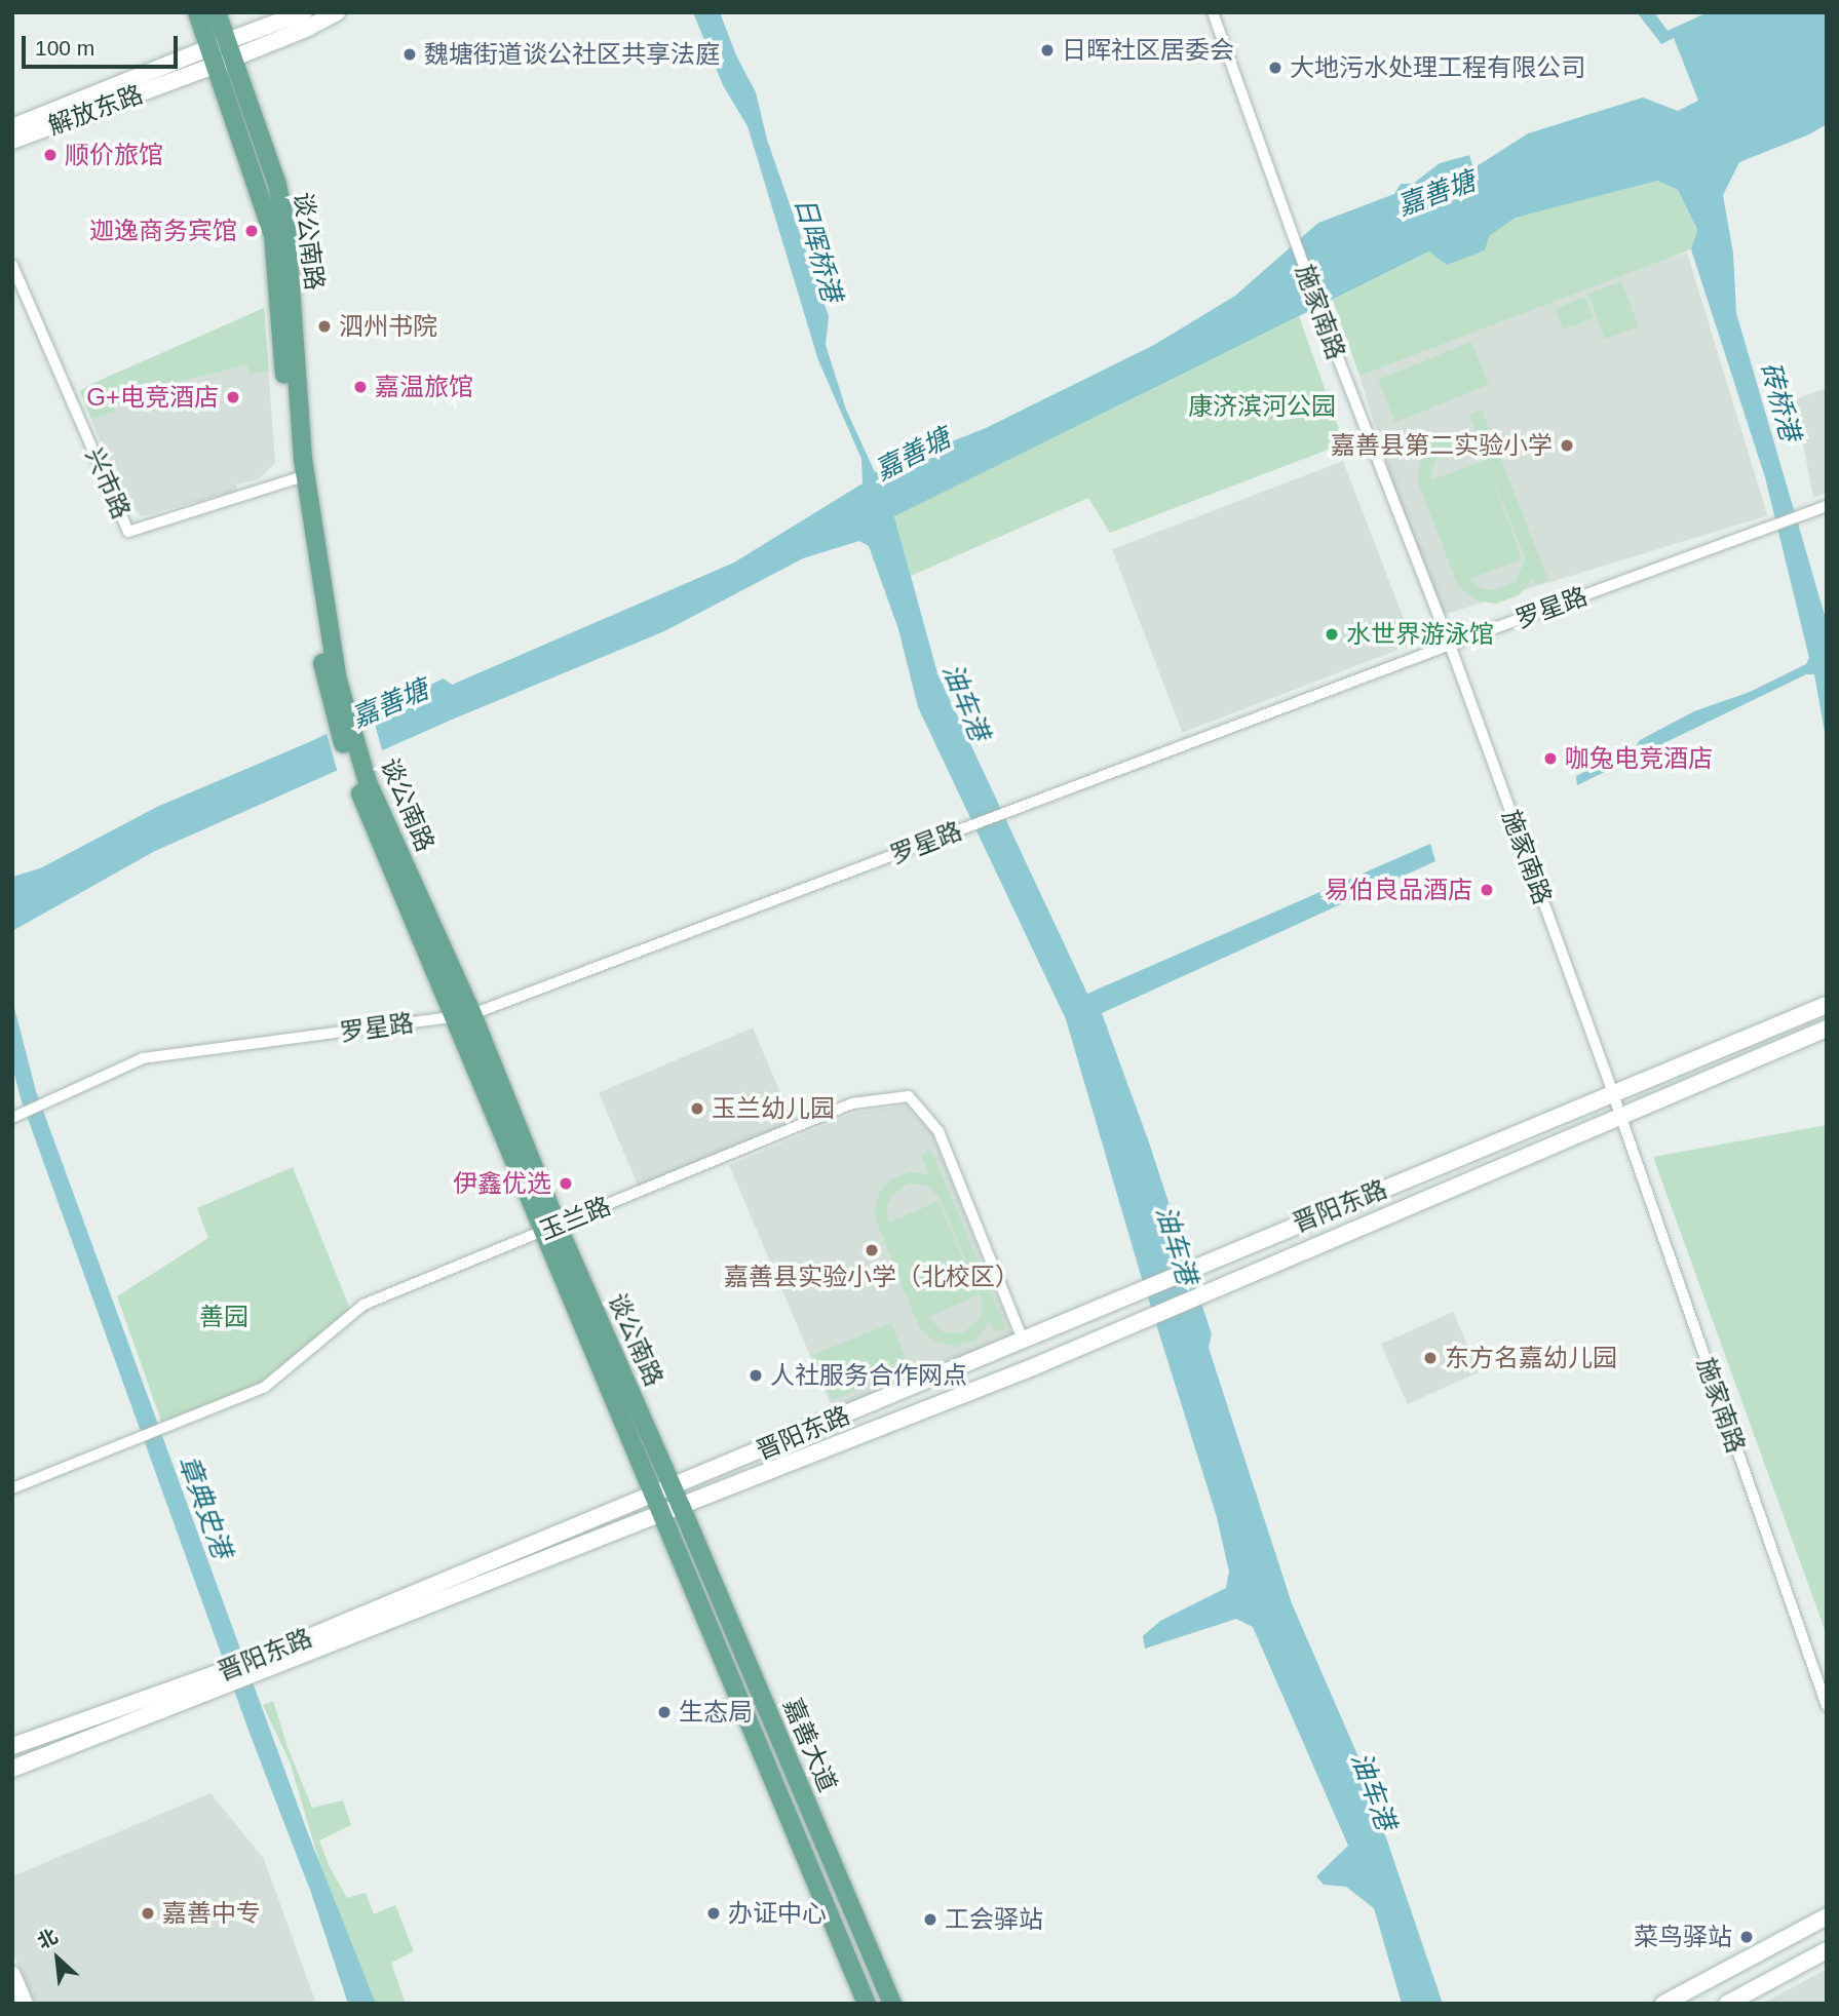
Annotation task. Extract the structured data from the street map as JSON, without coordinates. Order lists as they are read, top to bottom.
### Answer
{
  "streets": {
    "main road": [
      "解放东路",
      "谈公南路",
      "晋阳东路",
      "嘉善大道"
    ],
    "street": [
      "施家南路",
      "兴市路",
      "罗星路",
      "玉兰路"
    ]
  },
  "crossings": [
    ["解放东路", "谈公南路"],
    ["谈公南路", "兴市路"],
    ["谈公南路", "罗星路"],
    ["谈公南路", "晋阳东路"],
    ["谈公南路", "玉兰路"],
    ["谈公南路", "嘉善大道"],
    ["施家南路", "罗星路"],
    ["施家南路", "晋阳东路"],
    ["晋阳东路", "玉兰路"],
    ["晋阳东路", "嘉善大道"]
  ],
  "water": [
    "嘉善塘",
    "日晖桥港",
    "砖桥港",
    "油车港",
    "章典史港"
  ],
  "parks": ["康济滨河公园", "善园"],
  "places": [
    "日晖社区居委会",
    "魏塘街道谈公社区共享法庭",
    "大地污水处理工程有限公司",
    "顺价旅馆",
    "迦逸商务宾馆",
    "泗州书院",
    "嘉温旅馆",
    "G+电竞酒店",
    "嘉善县第二实验小学",
    "水世界游泳馆",
    "咖兔电竞酒店",
    "易伯良品酒店",
    "玉兰幼儿园",
    "伊鑫优选",
    "嘉善县实验小学（北校区）",
    "东方名嘉幼儿园",
    "人社服务合作网点",
    "生态局",
    "嘉善中专",
    "办证中心",
    "工会驿站",
    "菜鸟驿站"
  ],
  "scale_bar": "100 m",
  "north": "top left"
}
